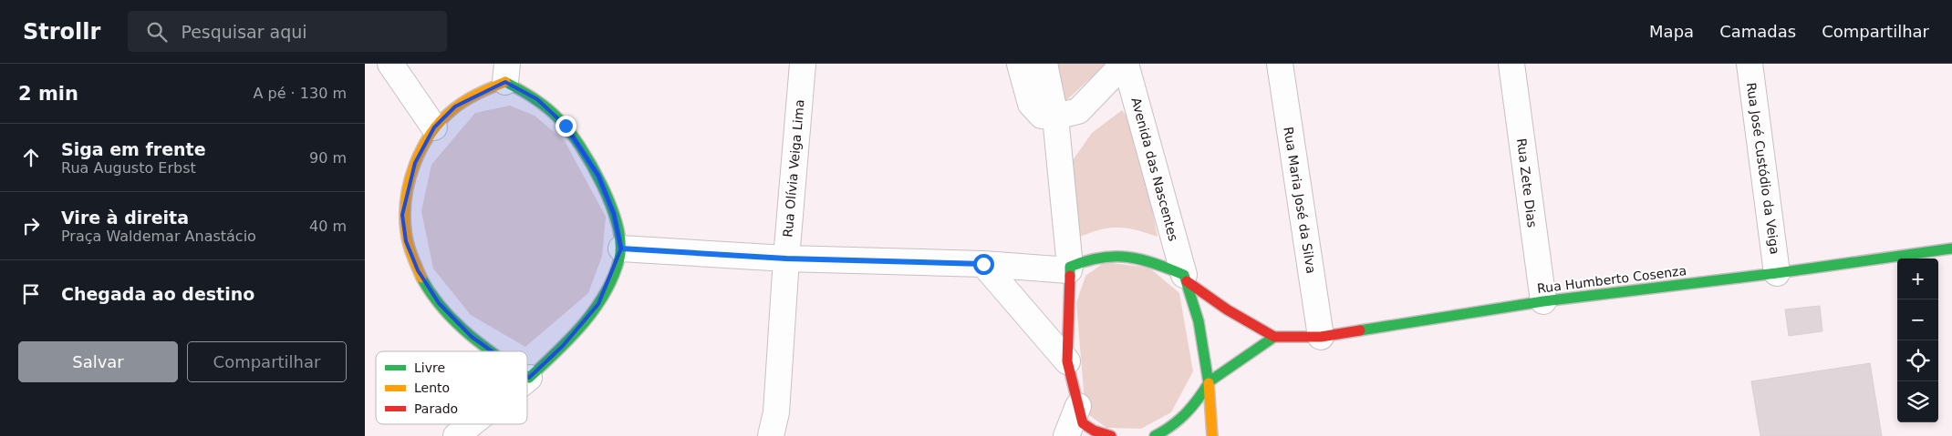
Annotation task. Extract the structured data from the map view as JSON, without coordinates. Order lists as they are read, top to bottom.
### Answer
{
  "streets": {
    "street": [
      "Rua Olívia Veiga Lima",
      "Rua José Custódio da Veiga",
      "Avenida das Nascentes",
      "Rua Zete Dias",
      "Rua Maria José da Silva",
      "Rua Humberto Cosenza"
    ]
  },
  "crossings": [
    ["Rua José Custódio da Veiga", "Rua Humberto Cosenza"],
    ["Avenida das Nascentes", "Rua Humberto Cosenza"],
    ["Rua Zete Dias", "Rua Humberto Cosenza"],
    ["Rua Maria José da Silva", "Rua Humberto Cosenza"]
  ],
  "legend": ["Livre", "Lento", "Parado"],
  "page": {
    "header": "Strollr",
    "search": "Pesquisar aqui",
    "nav": ["Mapa", "Camadas", "Compartilhar"],
    "heading": ["2 min", "A pé · 130 m"],
    "list": [
      ["Siga em frente", "Rua Augusto Erbst", "90 m"],
      ["Vire à direita", "Praça Waldemar Anastácio", "40 m"],
      "Chegada ao destino"
    ],
    "map_buttons": ["+", "−"],
    "buttons": ["Salvar", "Compartilhar"]
  }
}
